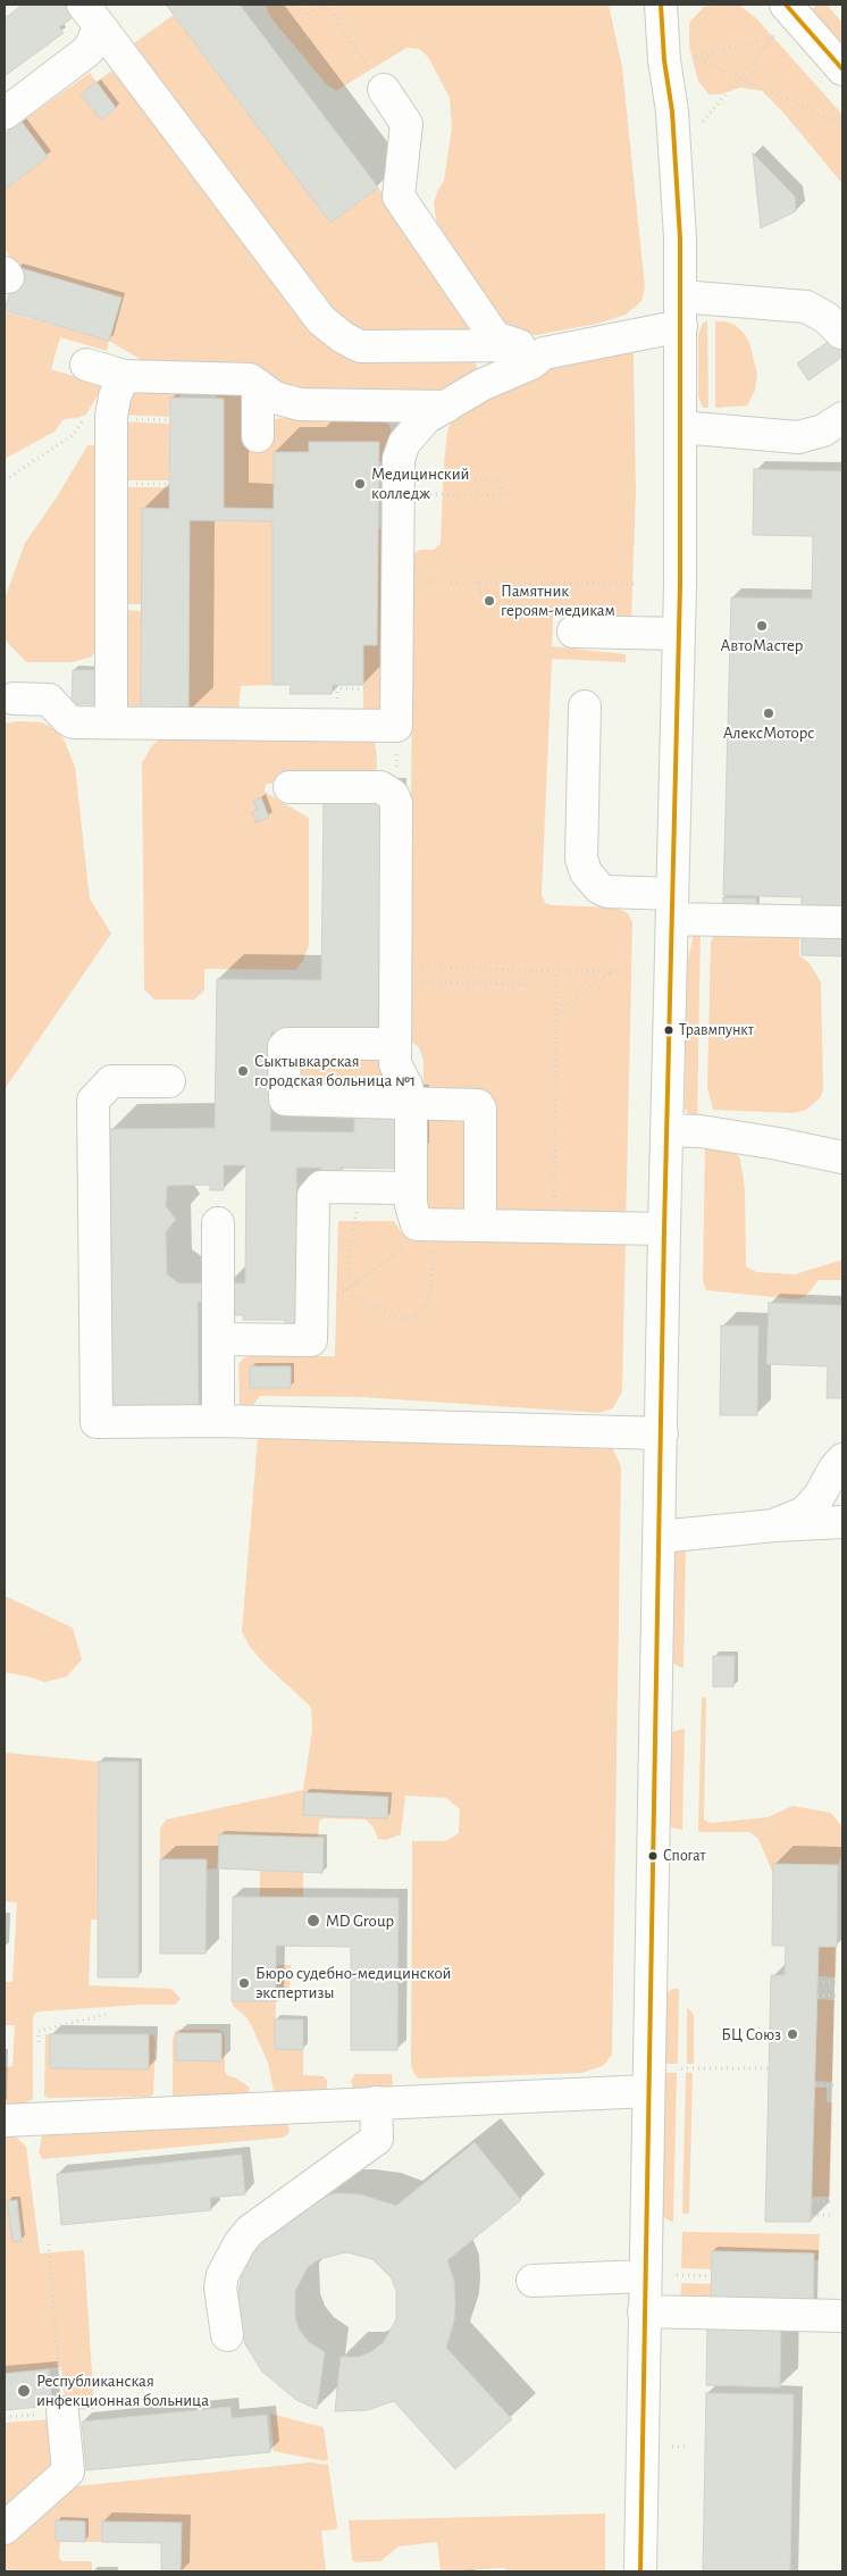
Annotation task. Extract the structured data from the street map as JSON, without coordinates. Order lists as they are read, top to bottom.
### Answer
{
  "places": [
    "Медицинский колледж",
    "Памятник героям-медикам",
    "АвтоМастер",
    "АлексМоторс",
    "Травмпункт",
    "Сыктывкарская городская больница №1",
    "Спогат",
    "MD Group",
    "Бюро судебно-медицинской экспертизы",
    "БЦ Союз",
    "Республиканская инфекционная больница"
  ]
}
